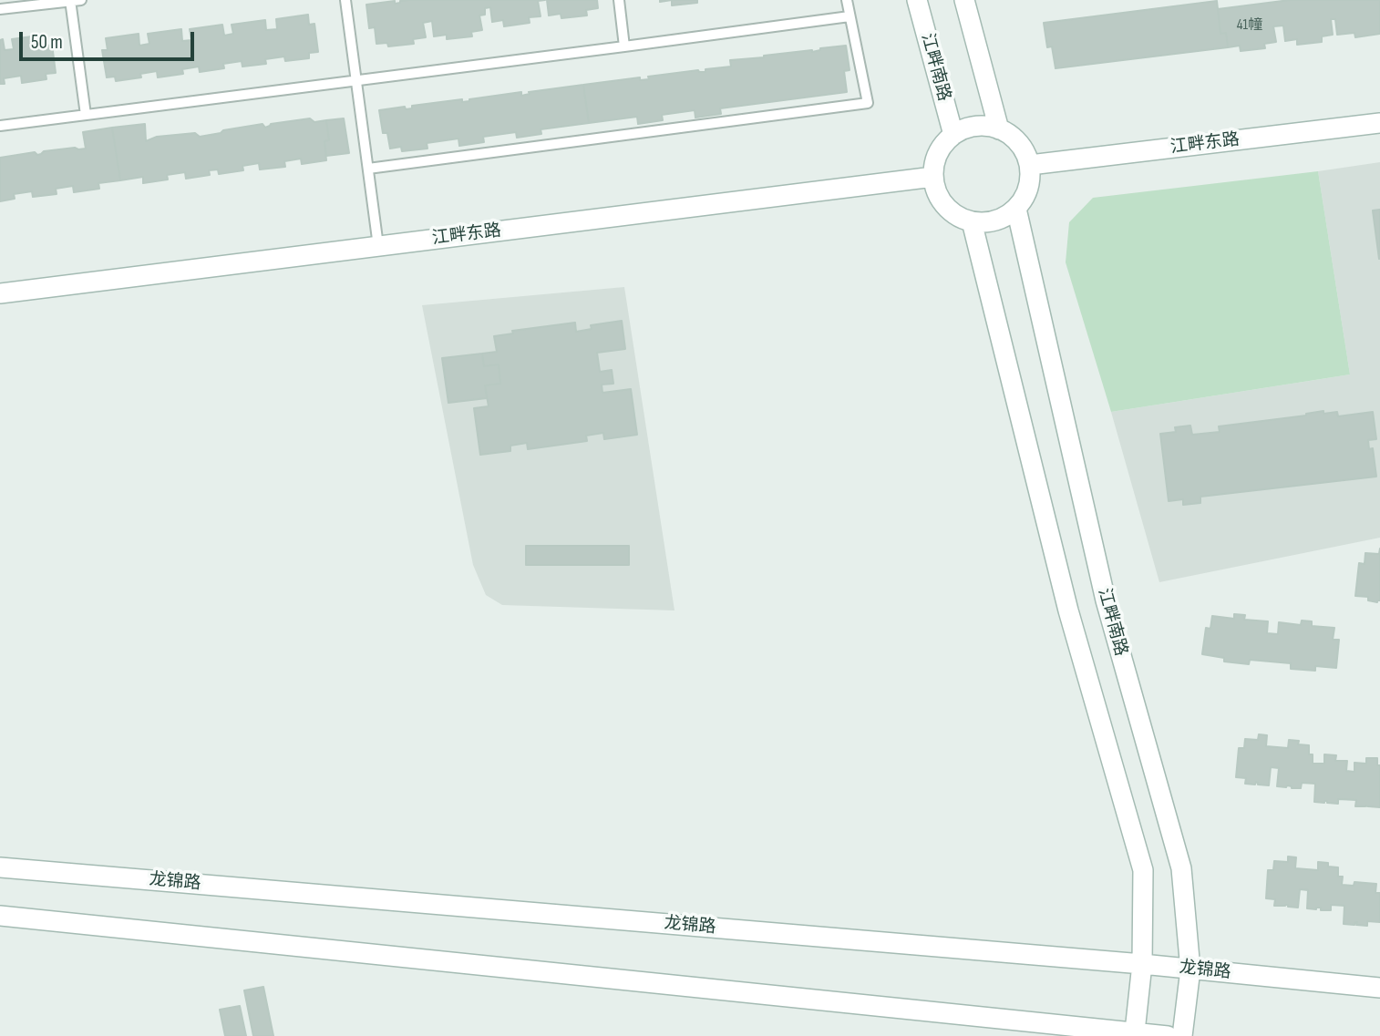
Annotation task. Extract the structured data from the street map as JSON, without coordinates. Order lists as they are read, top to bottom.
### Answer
{
  "streets": {
    "street": ["江畔南路", "江畔东路", "龙锦路"]
  },
  "crossings": [
    ["江畔南路", "江畔东路"],
    ["江畔南路", "龙锦路"]
  ],
  "house_numbers": ["41幢"],
  "scale_bar": "50 m"
}
